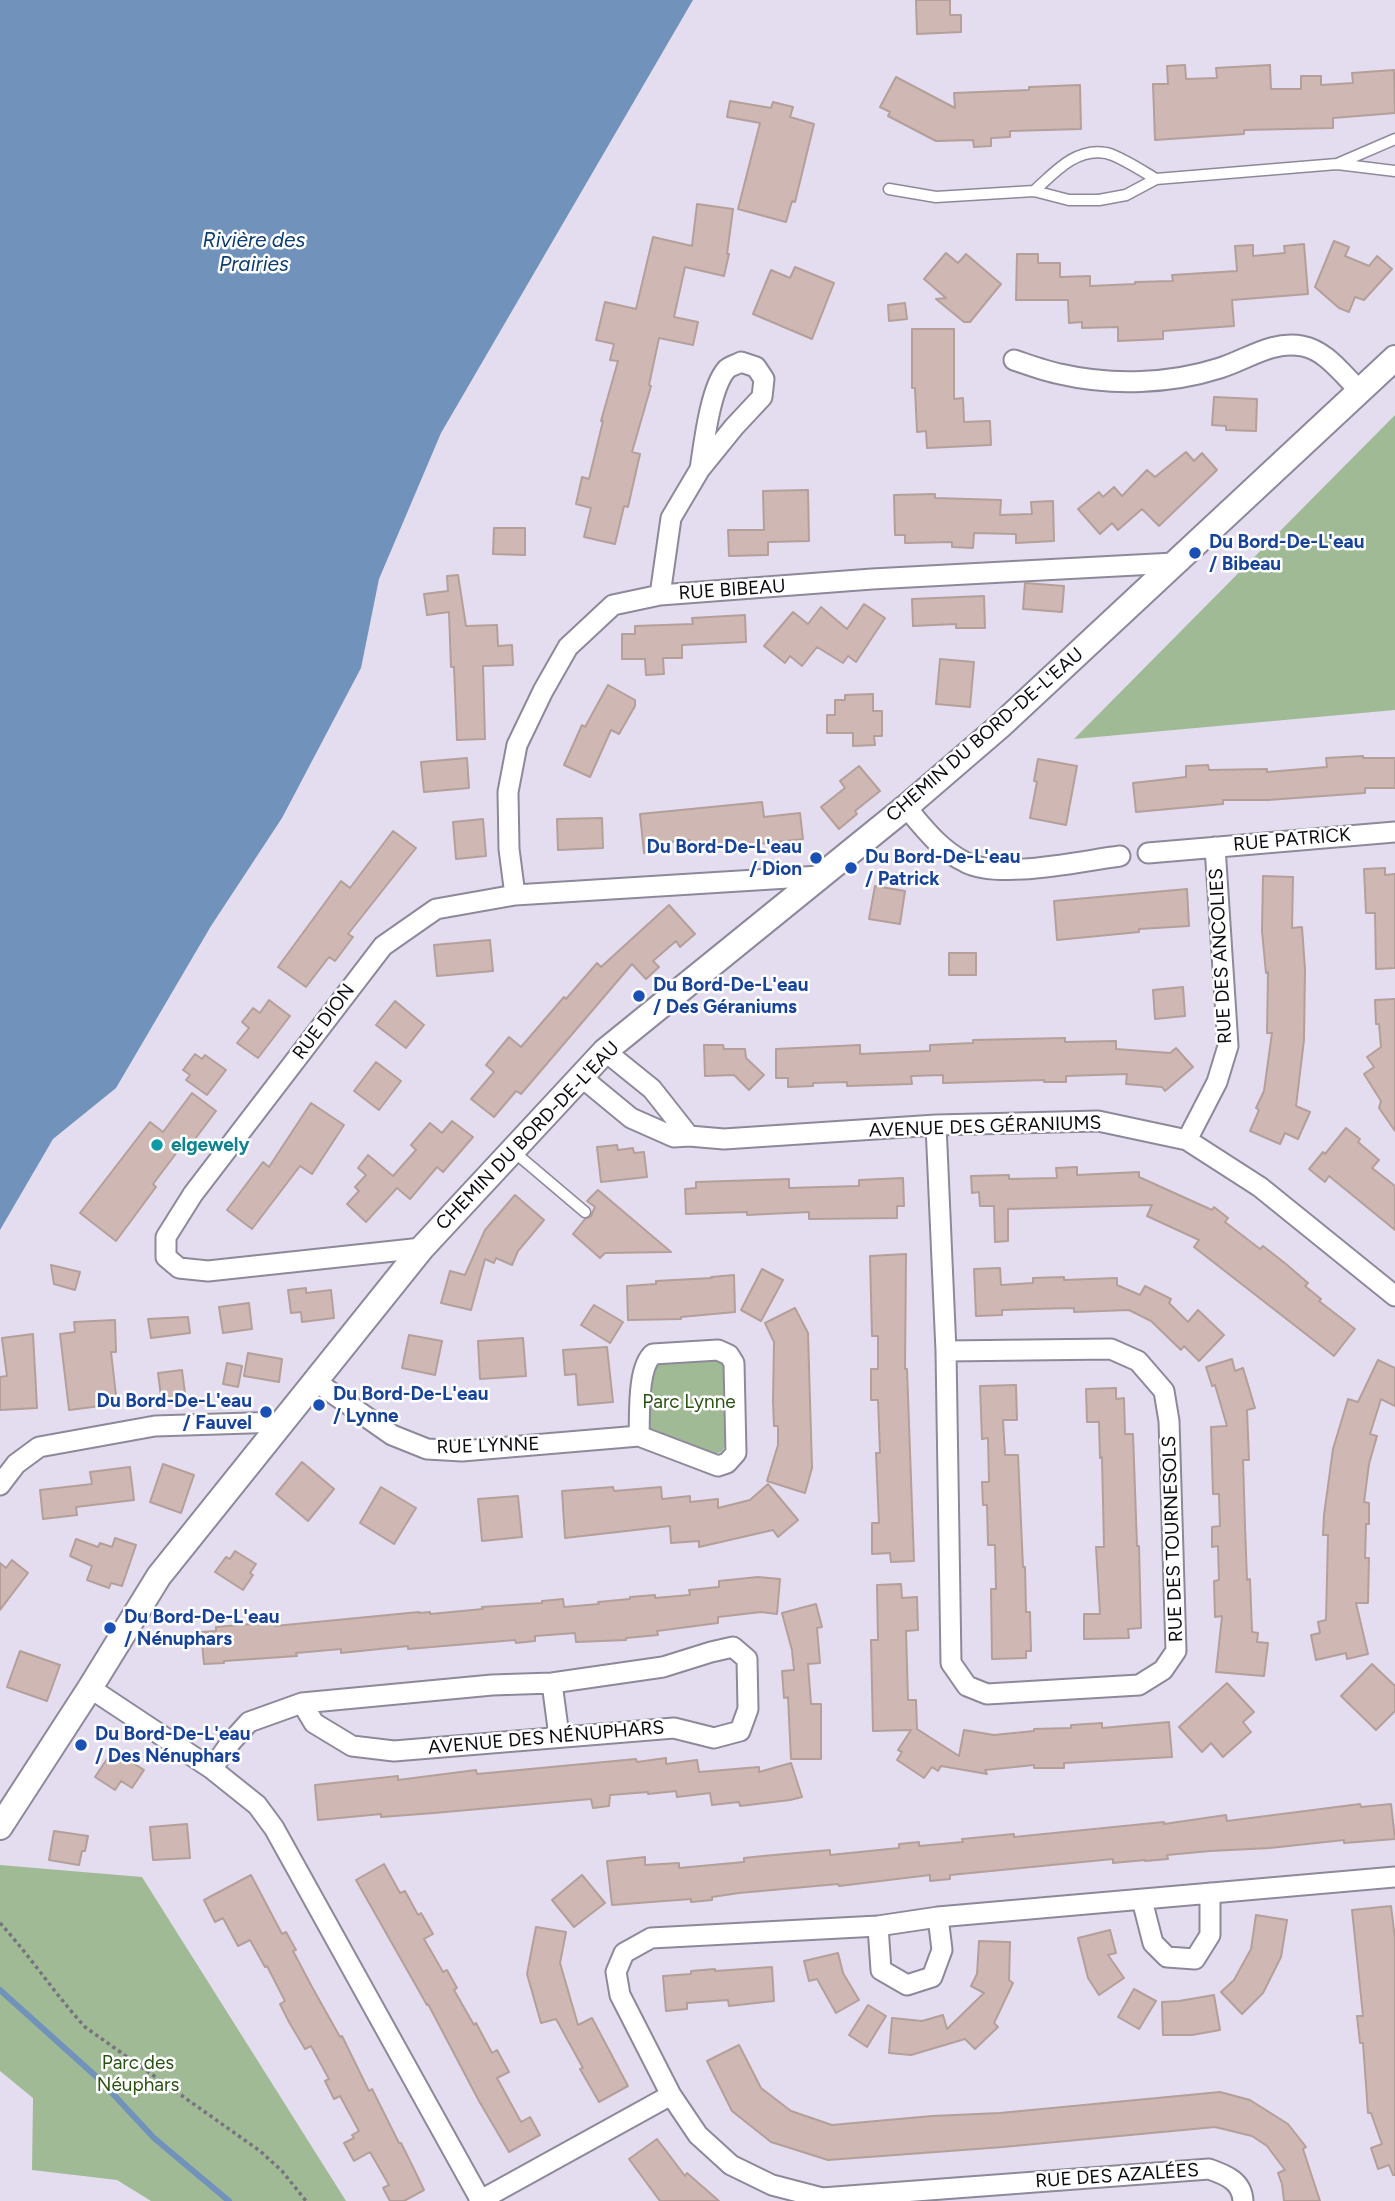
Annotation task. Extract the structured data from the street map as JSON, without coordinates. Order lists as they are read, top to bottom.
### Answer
{
  "streets": {
    "street": [
      "RUE BIBEAU",
      "CHEMIN DU BORD-DE-L'EAU",
      "RUE PATRICK",
      "RUE DES ANCOLIES",
      "RUE DION",
      "AVENUE DES GÉRANIUMS",
      "RUE LYNNE",
      "RUE DES TOURNESOLS",
      "AVENUE DES NÉNUPHARS",
      "RUE DES AZALÉES"
    ]
  },
  "crossings": [
    ["RUE BIBEAU", "CHEMIN DU BORD-DE-L'EAU"],
    ["RUE BIBEAU", "RUE DION"],
    ["CHEMIN DU BORD-DE-L'EAU", "RUE DION"],
    ["CHEMIN DU BORD-DE-L'EAU", "AVENUE DES GÉRANIUMS"],
    ["CHEMIN DU BORD-DE-L'EAU", "RUE LYNNE"],
    ["RUE PATRICK", "RUE DES ANCOLIES"],
    ["RUE DES ANCOLIES", "AVENUE DES GÉRANIUMS"],
    ["AVENUE DES GÉRANIUMS", "RUE DES TOURNESOLS"]
  ],
  "water": ["Rivière des Prairies"],
  "parks": ["Parc Lynne", "Parc des Néuphars"],
  "places": [
    "Du Bord-De-L'eau / Bibeau",
    "Du Bord-De-L'eau / Dion",
    "Du Bord-De-L'eau / Patrick",
    "Du Bord-De-L'eau / Des Géraniums",
    "elgewely",
    "Du Bord-De-L'eau / Lynne",
    "Du Bord-De-L'eau / Fauvel",
    "Du Bord-De-L'eau / Nénuphars",
    "Du Bord-De-L'eau / Des Nénuphars"
  ]
}
